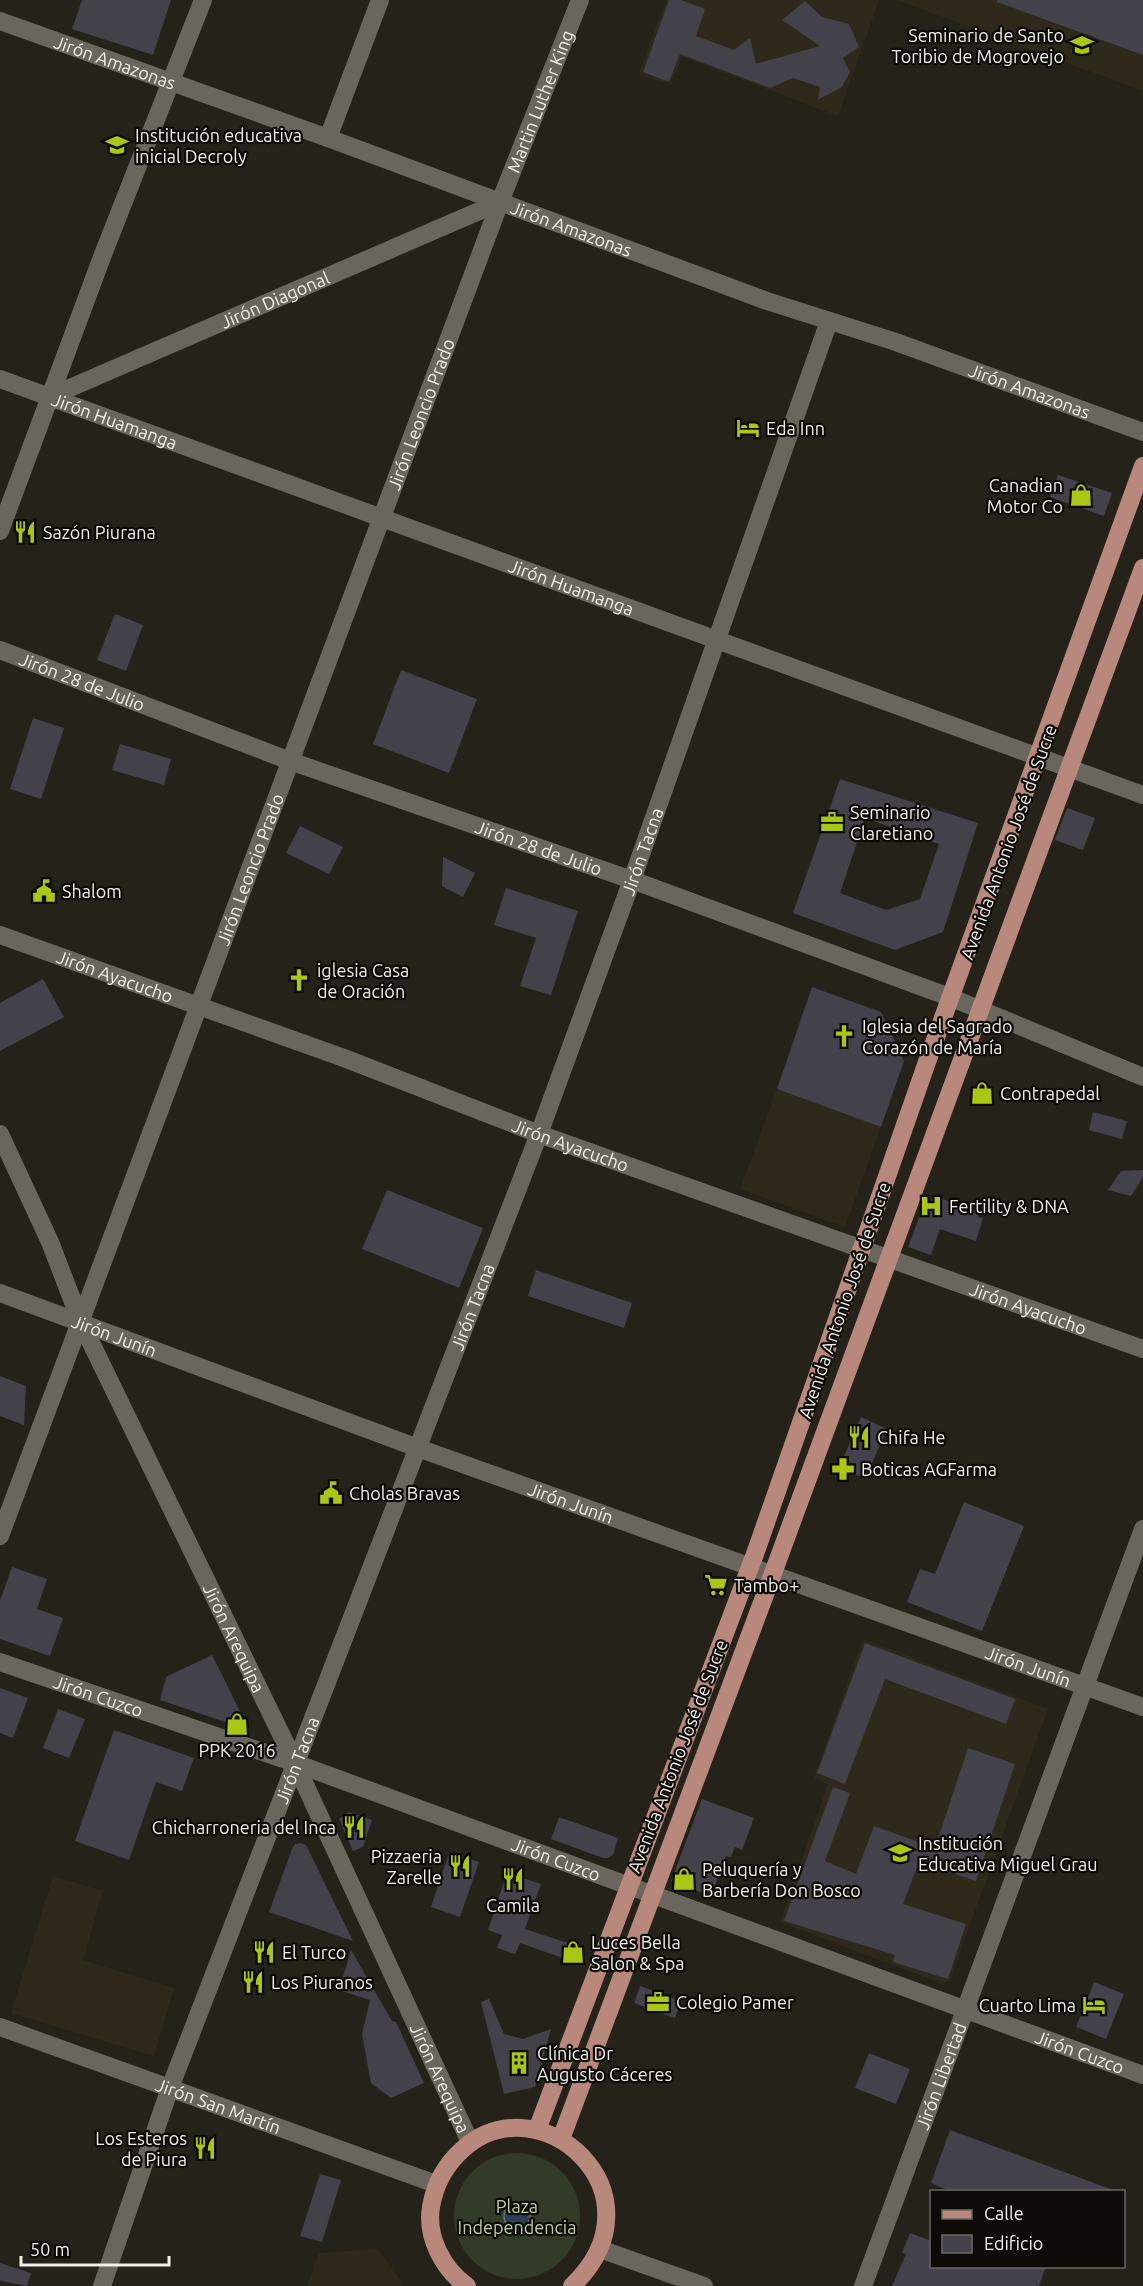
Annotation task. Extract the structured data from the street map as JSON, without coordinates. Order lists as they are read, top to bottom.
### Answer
{
  "streets": {
    "main road": ["Avenida Antonio José de Sucre"],
    "street": [
      "Jirón Amazonas",
      "Martin Luther King",
      "Jirón Diagonal",
      "Jirón Leoncio Prado",
      "Jirón Huamanga",
      "Jirón 28 de Julio",
      "Jirón Tacna",
      "Jirón Ayacucho",
      "Jirón Junín",
      "Jirón Arequipa",
      "Jirón Cuzco",
      "Jirón Libertad",
      "Jirón San Martín"
    ]
  },
  "crossings": [
    ["Jirón Amazonas", "Martin Luther King"],
    ["Jirón Amazonas", "Jirón Diagonal"],
    ["Jirón Amazonas", "Jirón Leoncio Prado"],
    ["Jirón Amazonas", "Jirón Tacna"],
    ["Martin Luther King", "Jirón Diagonal"],
    ["Martin Luther King", "Jirón Leoncio Prado"],
    ["Jirón Diagonal", "Jirón Leoncio Prado"],
    ["Jirón Diagonal", "Jirón Huamanga"],
    ["Jirón Leoncio Prado", "Jirón Huamanga"],
    ["Jirón Leoncio Prado", "Jirón 28 de Julio"],
    ["Jirón Leoncio Prado", "Jirón Ayacucho"],
    ["Jirón Leoncio Prado", "Jirón Junín"],
    ["Jirón Leoncio Prado", "Jirón Arequipa"],
    ["Jirón Huamanga", "Avenida Antonio José de Sucre"],
    ["Jirón Huamanga", "Jirón Tacna"],
    ["Jirón 28 de Julio", "Avenida Antonio José de Sucre"],
    ["Jirón 28 de Julio", "Jirón Tacna"],
    ["Avenida Antonio José de Sucre", "Jirón Ayacucho"],
    ["Avenida Antonio José de Sucre", "Jirón Junín"],
    ["Avenida Antonio José de Sucre", "Jirón Cuzco"],
    ["Jirón Tacna", "Jirón Ayacucho"],
    ["Jirón Tacna", "Jirón Junín"],
    ["Jirón Tacna", "Jirón Arequipa"],
    ["Jirón Tacna", "Jirón Cuzco"],
    ["Jirón Tacna", "Jirón San Martín"],
    ["Jirón Junín", "Jirón Arequipa"],
    ["Jirón Junín", "Jirón Libertad"],
    ["Jirón Arequipa", "Jirón Cuzco"],
    ["Jirón Cuzco", "Jirón Libertad"]
  ],
  "parks": ["Plaza Independencia"],
  "places": {
    "school or university": ["Seminario de Santo Toribio de Mogrovejo", "Institución educativa inicial Decroly", "Institución Educativa Miguel Grau"],
    "hotel": ["Eda Inn", "Cuarto Lima"],
    "shop": [
      "Canadian Motor Co",
      "Contrapedal",
      "PPK 2016",
      "Peluquería y Barbería Don Bosco",
      "Luces Bella Salon & Spa"
    ],
    "restaurant": [
      "Sazón Piurana",
      "Chifa He",
      "Chicharroneria del Inca",
      "Pizzaeria Zarelle",
      "Camila",
      "El Turco",
      "Los Piuranos",
      "Los Esteros de Piura"
    ],
    "office": ["Seminario Claretiano", "Colegio Pamer"],
    "public building": ["Shalom", "Cholas Bravas"],
    "church": ["iglesia Casa de Oración", "Iglesia del Sagrado Corazón de María"],
    "hospital": ["Fertility & DNA"],
    "pharmacy": ["Boticas AGFarma"],
    "supermarket": ["Tambo+"],
    "building": ["Clínica Dr Augusto Cáceres"]
  },
  "legend": ["Calle", "Edificio"],
  "scale_bar": "50 m"
}
